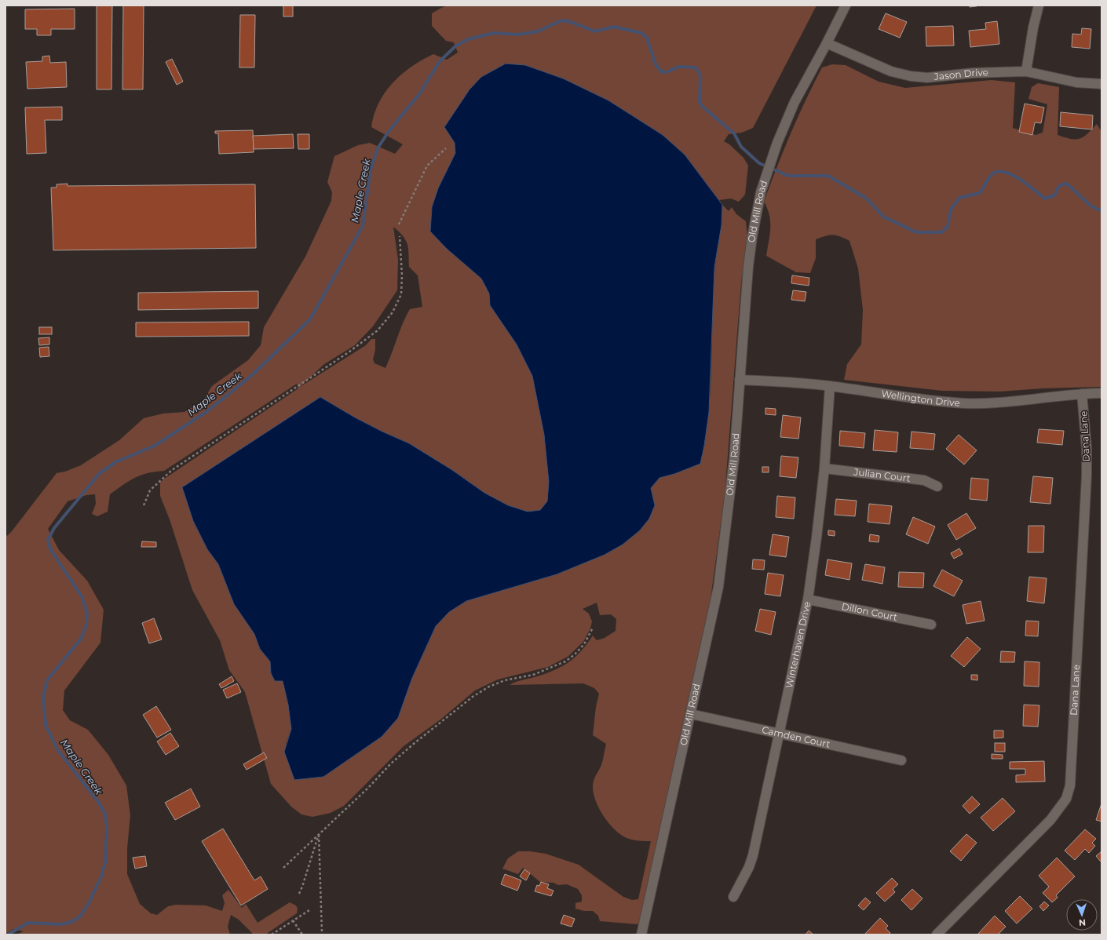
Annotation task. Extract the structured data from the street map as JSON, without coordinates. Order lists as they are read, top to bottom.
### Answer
{
  "streets": {
    "street": [
      "Jason Drive",
      "Old Mill Road",
      "Wellington Drive",
      "Dana Lane",
      "Julian Court",
      "Dillon Court",
      "Winterhaven Drive",
      "Camden Court"
    ]
  },
  "crossings": [
    ["Jason Drive", "Old Mill Road"],
    ["Old Mill Road", "Wellington Drive"],
    ["Old Mill Road", "Camden Court"],
    ["Wellington Drive", "Dana Lane"],
    ["Wellington Drive", "Winterhaven Drive"],
    ["Julian Court", "Winterhaven Drive"],
    ["Dillon Court", "Winterhaven Drive"],
    ["Winterhaven Drive", "Camden Court"]
  ],
  "water": ["Maple Creek"],
  "north": "bottom"
}
